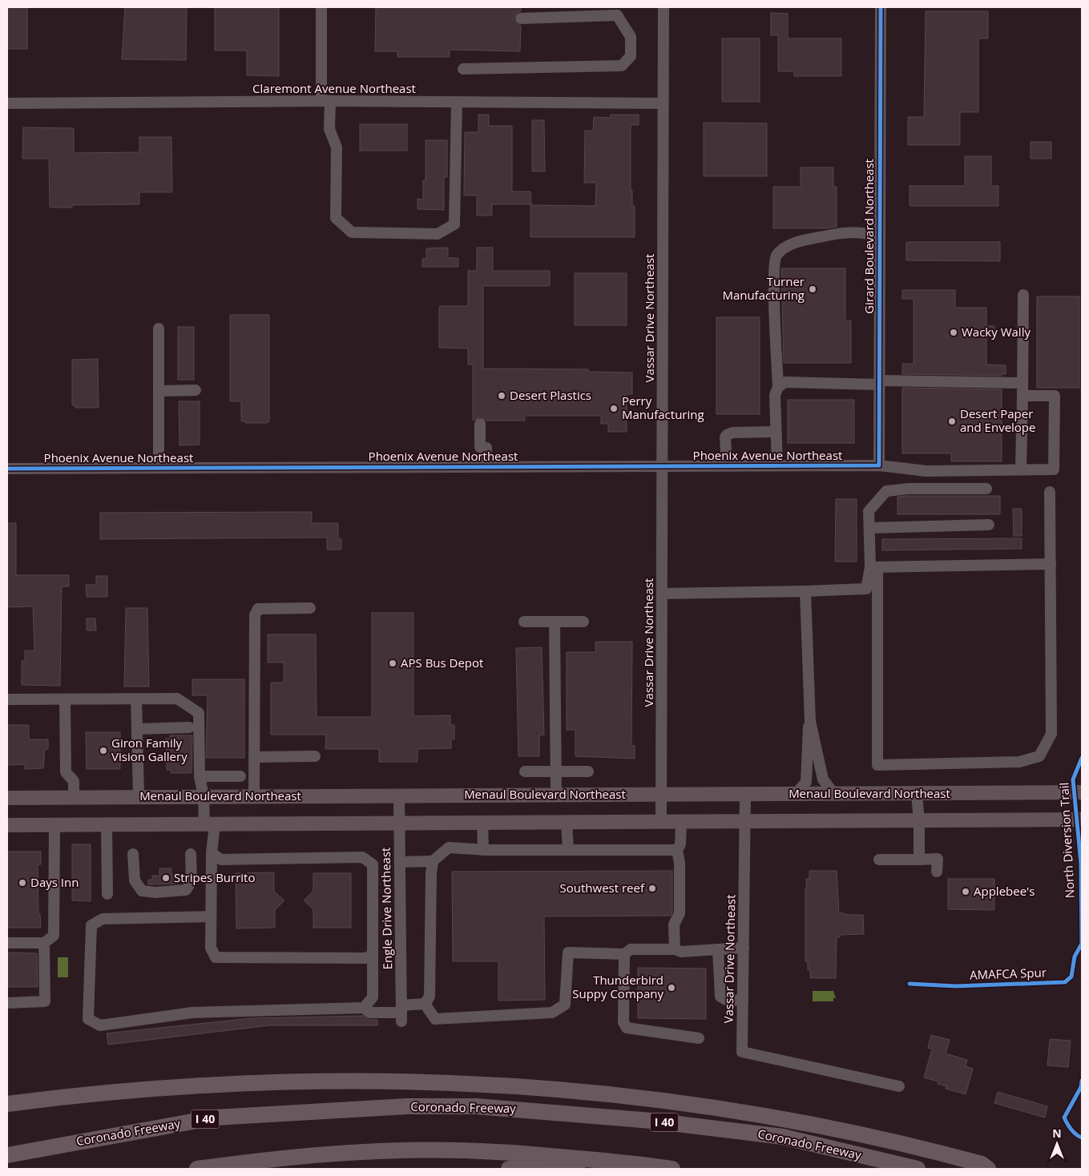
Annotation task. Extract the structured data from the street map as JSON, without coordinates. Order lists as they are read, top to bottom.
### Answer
{
  "streets": {
    "highway": ["Coronado Freeway", "I 40"],
    "main road": ["Menaul Boulevard Northeast"],
    "street": [
      "Claremont Avenue Northeast",
      "Girard Boulevard Northeast",
      "Vassar Drive Northeast",
      "Phoenix Avenue Northeast",
      "Engle Drive Northeast"
    ],
    "cycle path": ["North Diversion Trail", "AMAFCA Spur"]
  },
  "crossings": [
    ["Claremont Avenue Northeast", "Vassar Drive Northeast"],
    ["Girard Boulevard Northeast", "Phoenix Avenue Northeast"],
    ["Vassar Drive Northeast", "Phoenix Avenue Northeast"],
    ["Vassar Drive Northeast", "Menaul Boulevard Northeast"],
    ["Menaul Boulevard Northeast", "Engle Drive Northeast"]
  ],
  "places": [
    "Turner Manufacturing",
    "Wacky Wally",
    "Desert Plastics",
    "Perry Manufacturing",
    "Desert Paper and Envelope",
    "APS Bus Depot",
    "Giron Family Vision Gallery",
    "Stripes Burrito",
    "Days Inn",
    "Southwest reef",
    "Applebee's",
    "Thunderbird Suppy Company"
  ],
  "north": "top"
}
